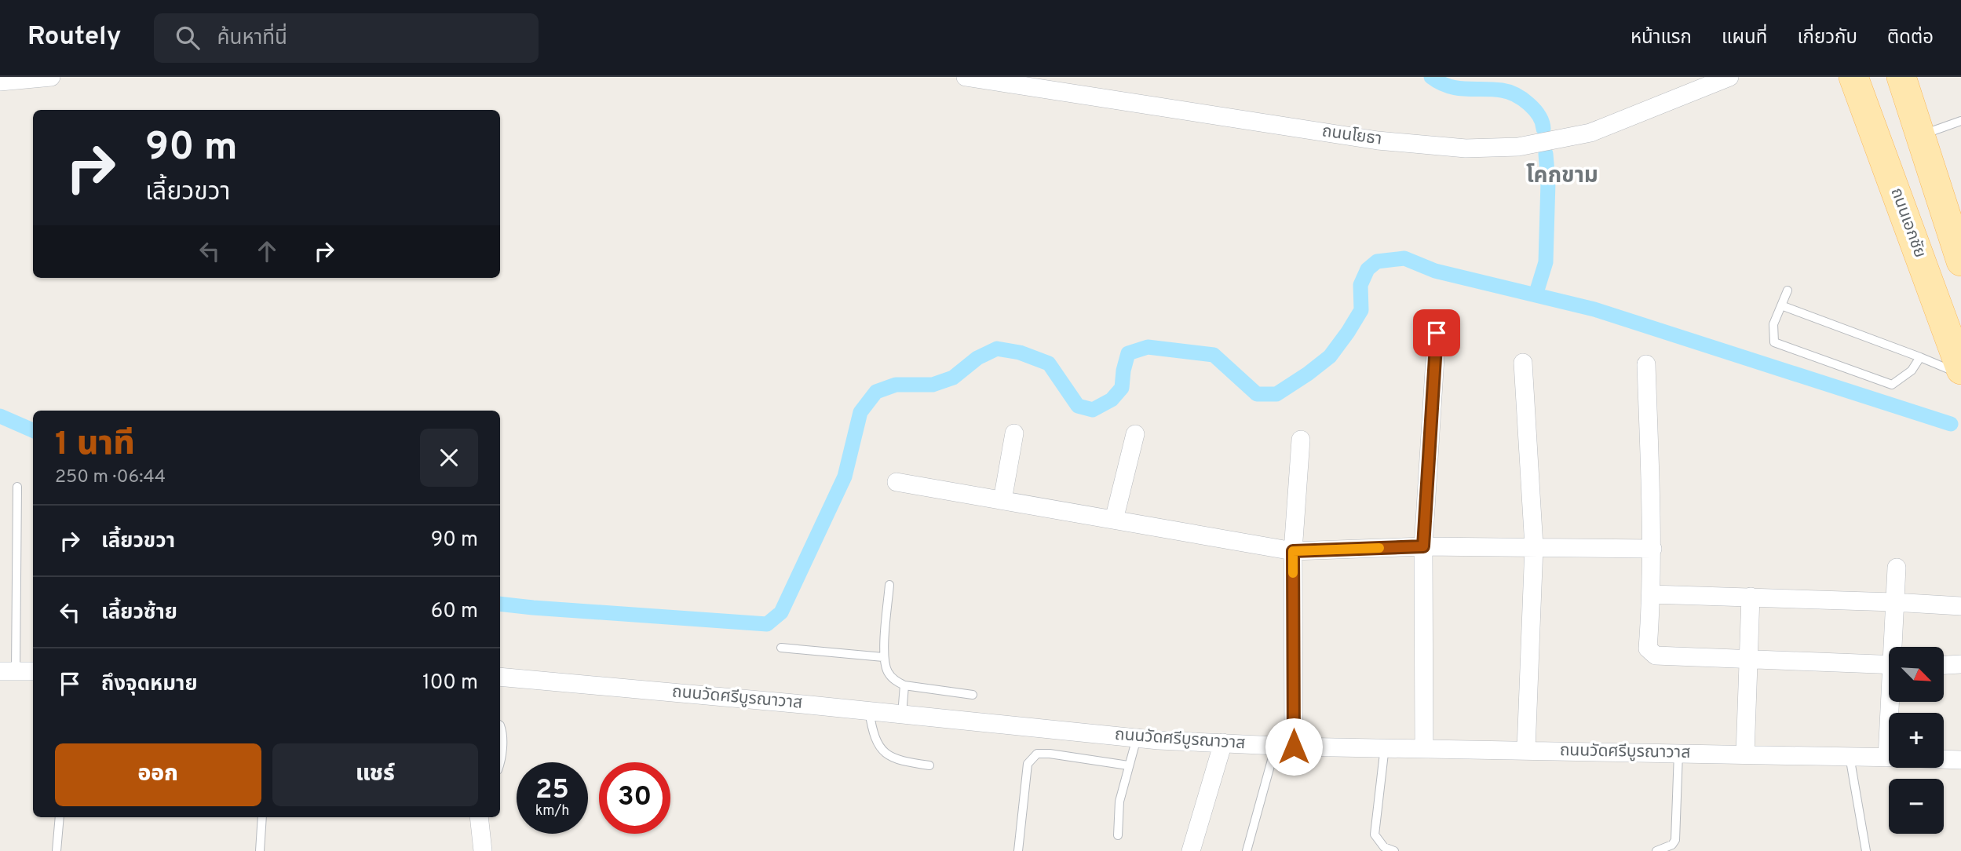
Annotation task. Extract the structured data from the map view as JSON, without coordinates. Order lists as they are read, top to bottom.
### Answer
{
  "streets": {
    "main road": ["ถนนเอกชัย"],
    "street": ["ถนนโยธา", "ถนนวัดศรีบูรณาวาส"]
  },
  "districts": ["โคกขาม"],
  "north": "bottom right",
  "page": {
    "header": "Routely",
    "search": "ค้นหาที่นี่",
    "nav": [
      "หน้าแรก",
      "แผนที่",
      "เกี่ยวกับ",
      "ติดต่อ"
    ],
    "turn": ["90 m", "เลี้ยวขวา"],
    "heading": ["1 นาที", "250 m · 06:44"],
    "list": [
      {
        "name": "เลี้ยวขวา",
        "value": "90 m"
      },
      {
        "name": "เลี้ยวซ้าย",
        "value": "60 m"
      },
      {
        "name": "ถึงจุดหมาย",
        "value": "100 m"
      }
    ],
    "map_buttons": ["+", "−"],
    "buttons": ["ออก", "แชร์"],
    "speed": "25 km/h",
    "limit": "30"
  }
}
